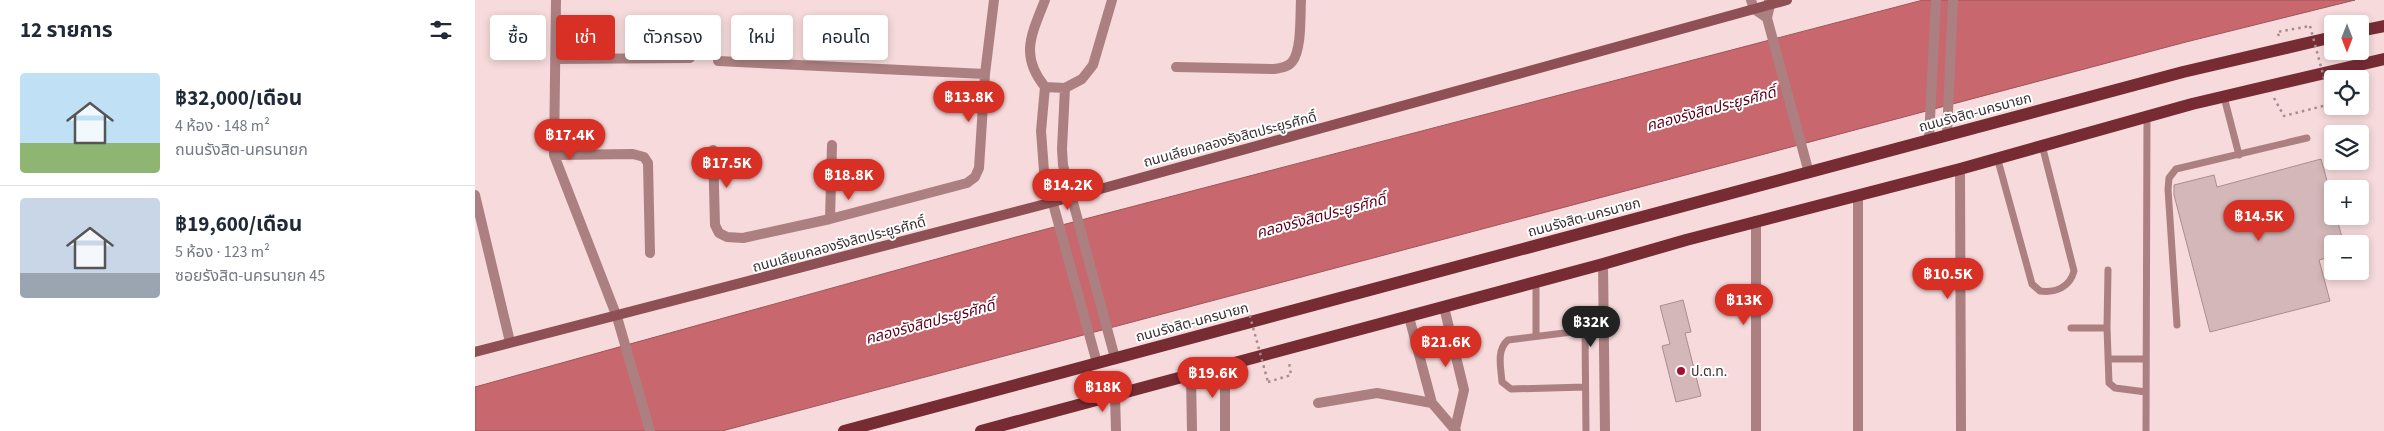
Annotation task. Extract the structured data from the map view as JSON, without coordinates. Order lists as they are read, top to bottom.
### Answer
{
  "streets": {
    "main road": ["ถนนรังสิต-นครนายก"],
    "street": ["ถนนเลียบคลองรังสิตประยูรศักดิ์"]
  },
  "water": ["คลองรังสิตประยูรศักดิ์"],
  "places": ["ป.ต.ท."],
  "north": "bottom",
  "page": {
    "heading": "12 รายการ",
    "map_buttons": ["+", "−"],
    "chip": [
      "ซื้อ",
      "เช่า",
      "ตัวกรอง",
      "ใหม่",
      "คอนโด"
    ],
    "list": [
      {
        "name": "฿32,000/เดือน",
        "note": "4 ห้อง · 148 m² · ถนนรังสิต-นครนายก"
      },
      {
        "name": "฿19,600/เดือน",
        "note": "5 ห้อง · 123 m² · ซอยรังสิต-นครนายก 45"
      }
    ],
    "price": [
      "฿13.8K",
      "฿17.4K",
      "฿17.5K",
      "฿18.8K",
      "฿14.2K",
      "฿14.5K",
      "฿10.5K",
      "฿13K",
      "฿32K",
      "฿21.6K",
      "฿19.6K",
      "฿18K"
    ]
  }
}
